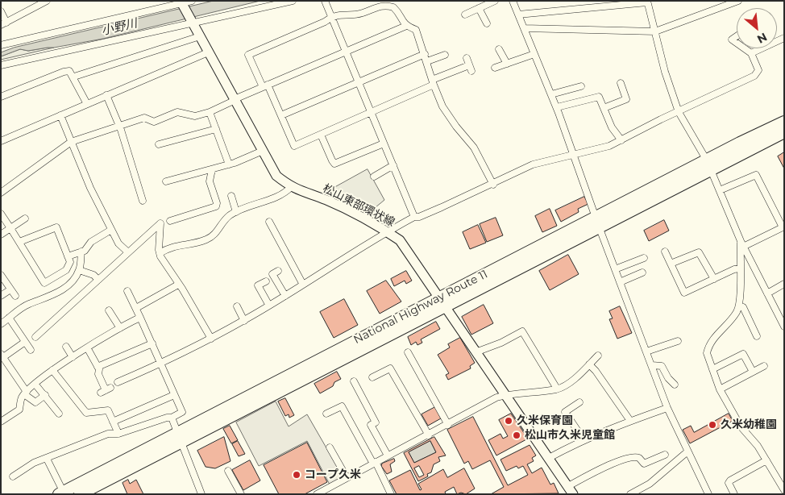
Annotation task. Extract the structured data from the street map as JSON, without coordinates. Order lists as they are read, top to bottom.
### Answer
{
  "streets": {
    "highway": ["National Highway Route 11"],
    "main road": ["松山東部環状線"]
  },
  "crossings": [
    ["松山東部環状線", "National Highway Route 11"]
  ],
  "water": ["小野川"],
  "places": [
    "久米保育園",
    "久米幼稚園",
    "松山市久米児童館",
    "コープ久米"
  ],
  "north": "bottom right"
}
